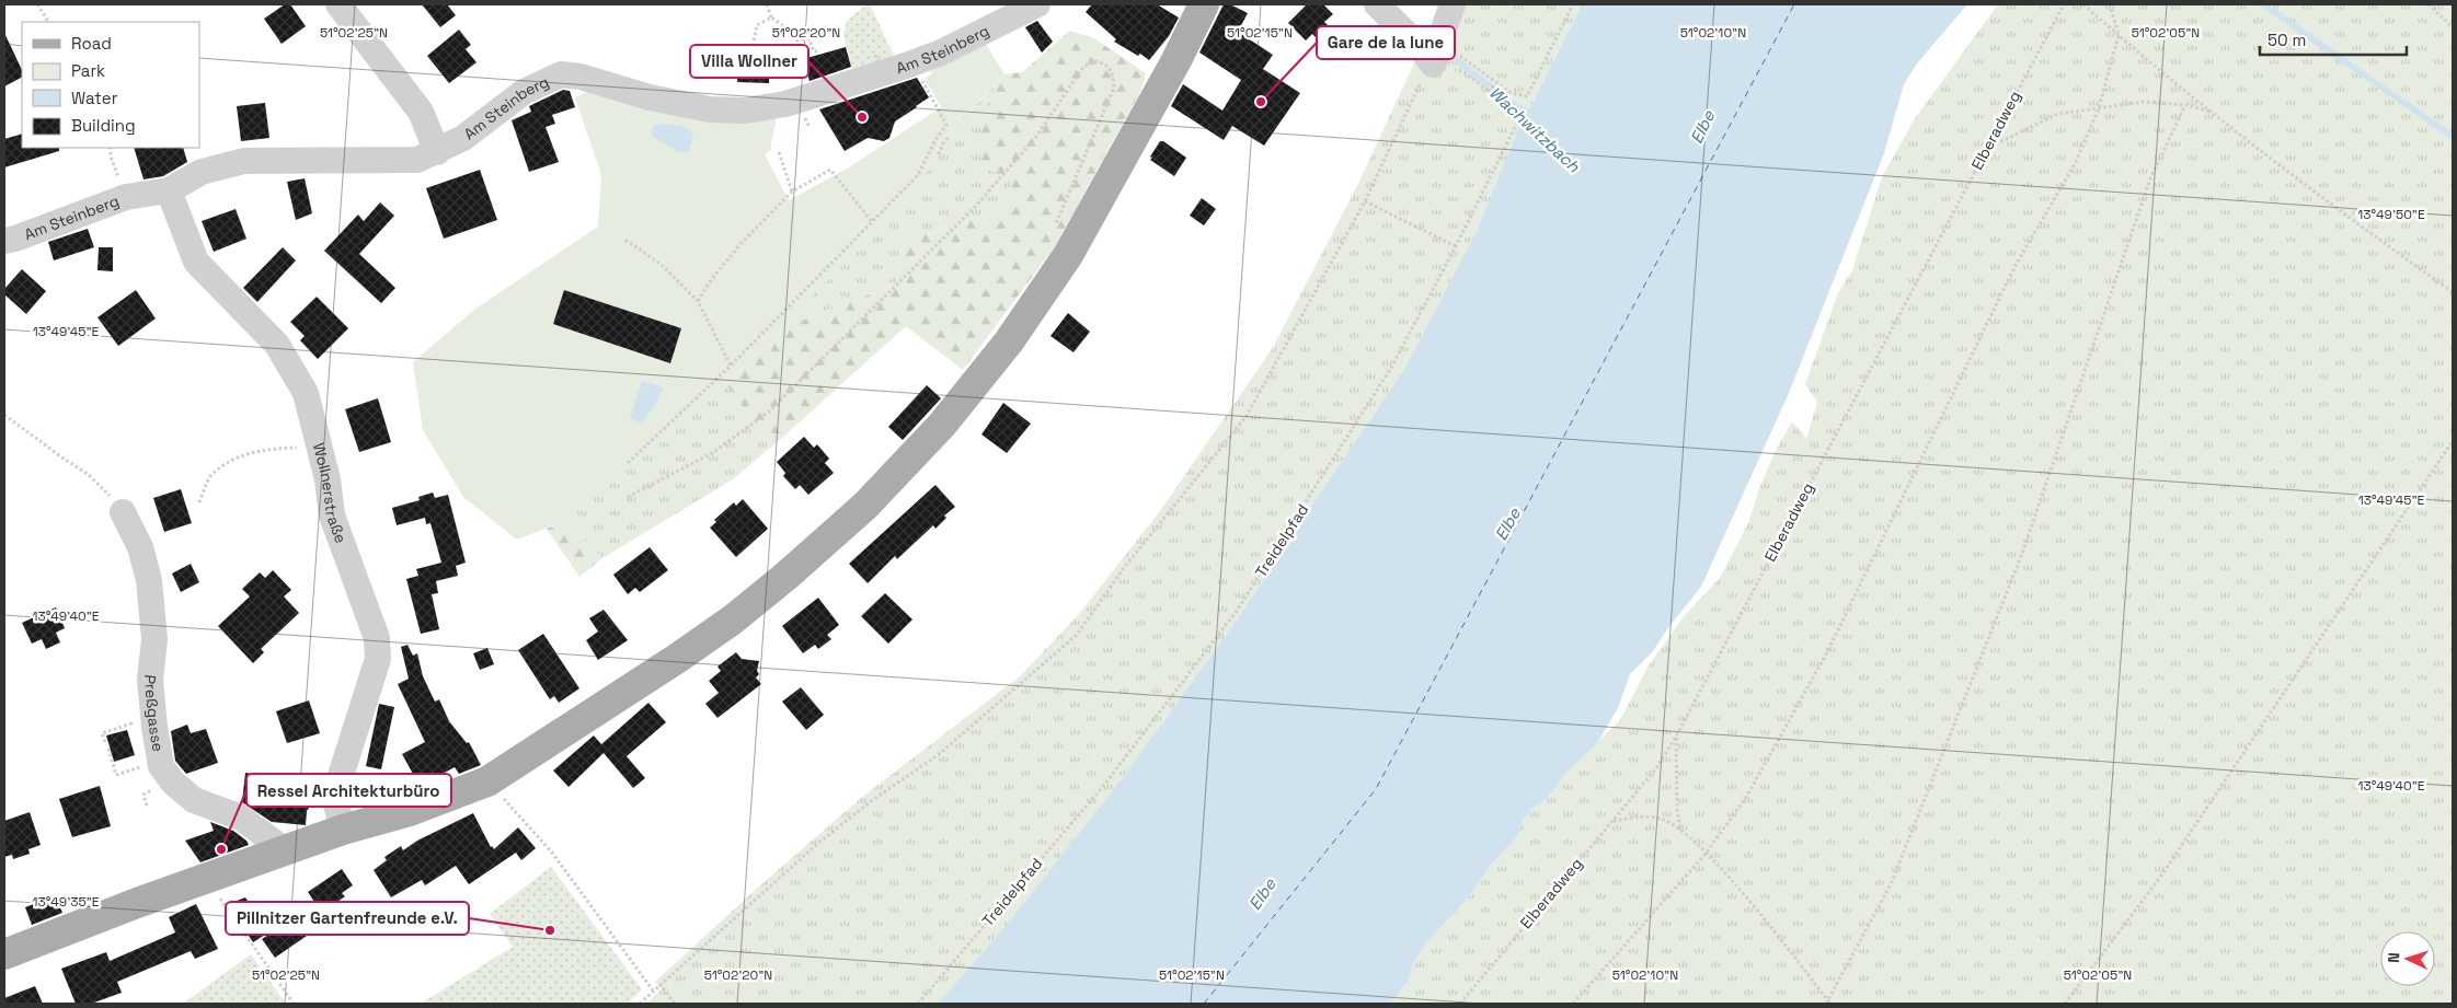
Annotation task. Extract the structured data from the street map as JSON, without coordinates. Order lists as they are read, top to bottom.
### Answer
{
  "streets": {
    "street": ["Am Steinberg", "Wollnerstraße", "Preßgasse"],
    "path": ["Elberadweg", "Treidelpfad"]
  },
  "crossings": [
    ["Am Steinberg", "Wollnerstraße"]
  ],
  "water": ["Elbe", "Wachwitzbach"],
  "places": [
    "Gare de la lune",
    "Villa Wollner",
    "Ressel Architekturbüro",
    "Pillnitzer Gartenfreunde e.V."
  ],
  "legend": [
    "Road",
    "Park",
    "Water",
    "Building"
  ],
  "scale_bar": "50 m",
  "north": "left",
  "coordinates": [
    "51°02'05\"N",
    "51°02'25\"N",
    "51°02'20\"N",
    "51°02'15\"N",
    "51°02'10\"N",
    "13°49'50\"E",
    "13°49'45\"E",
    "13°49'40\"E",
    "13°49'35\"E"
  ]
}
